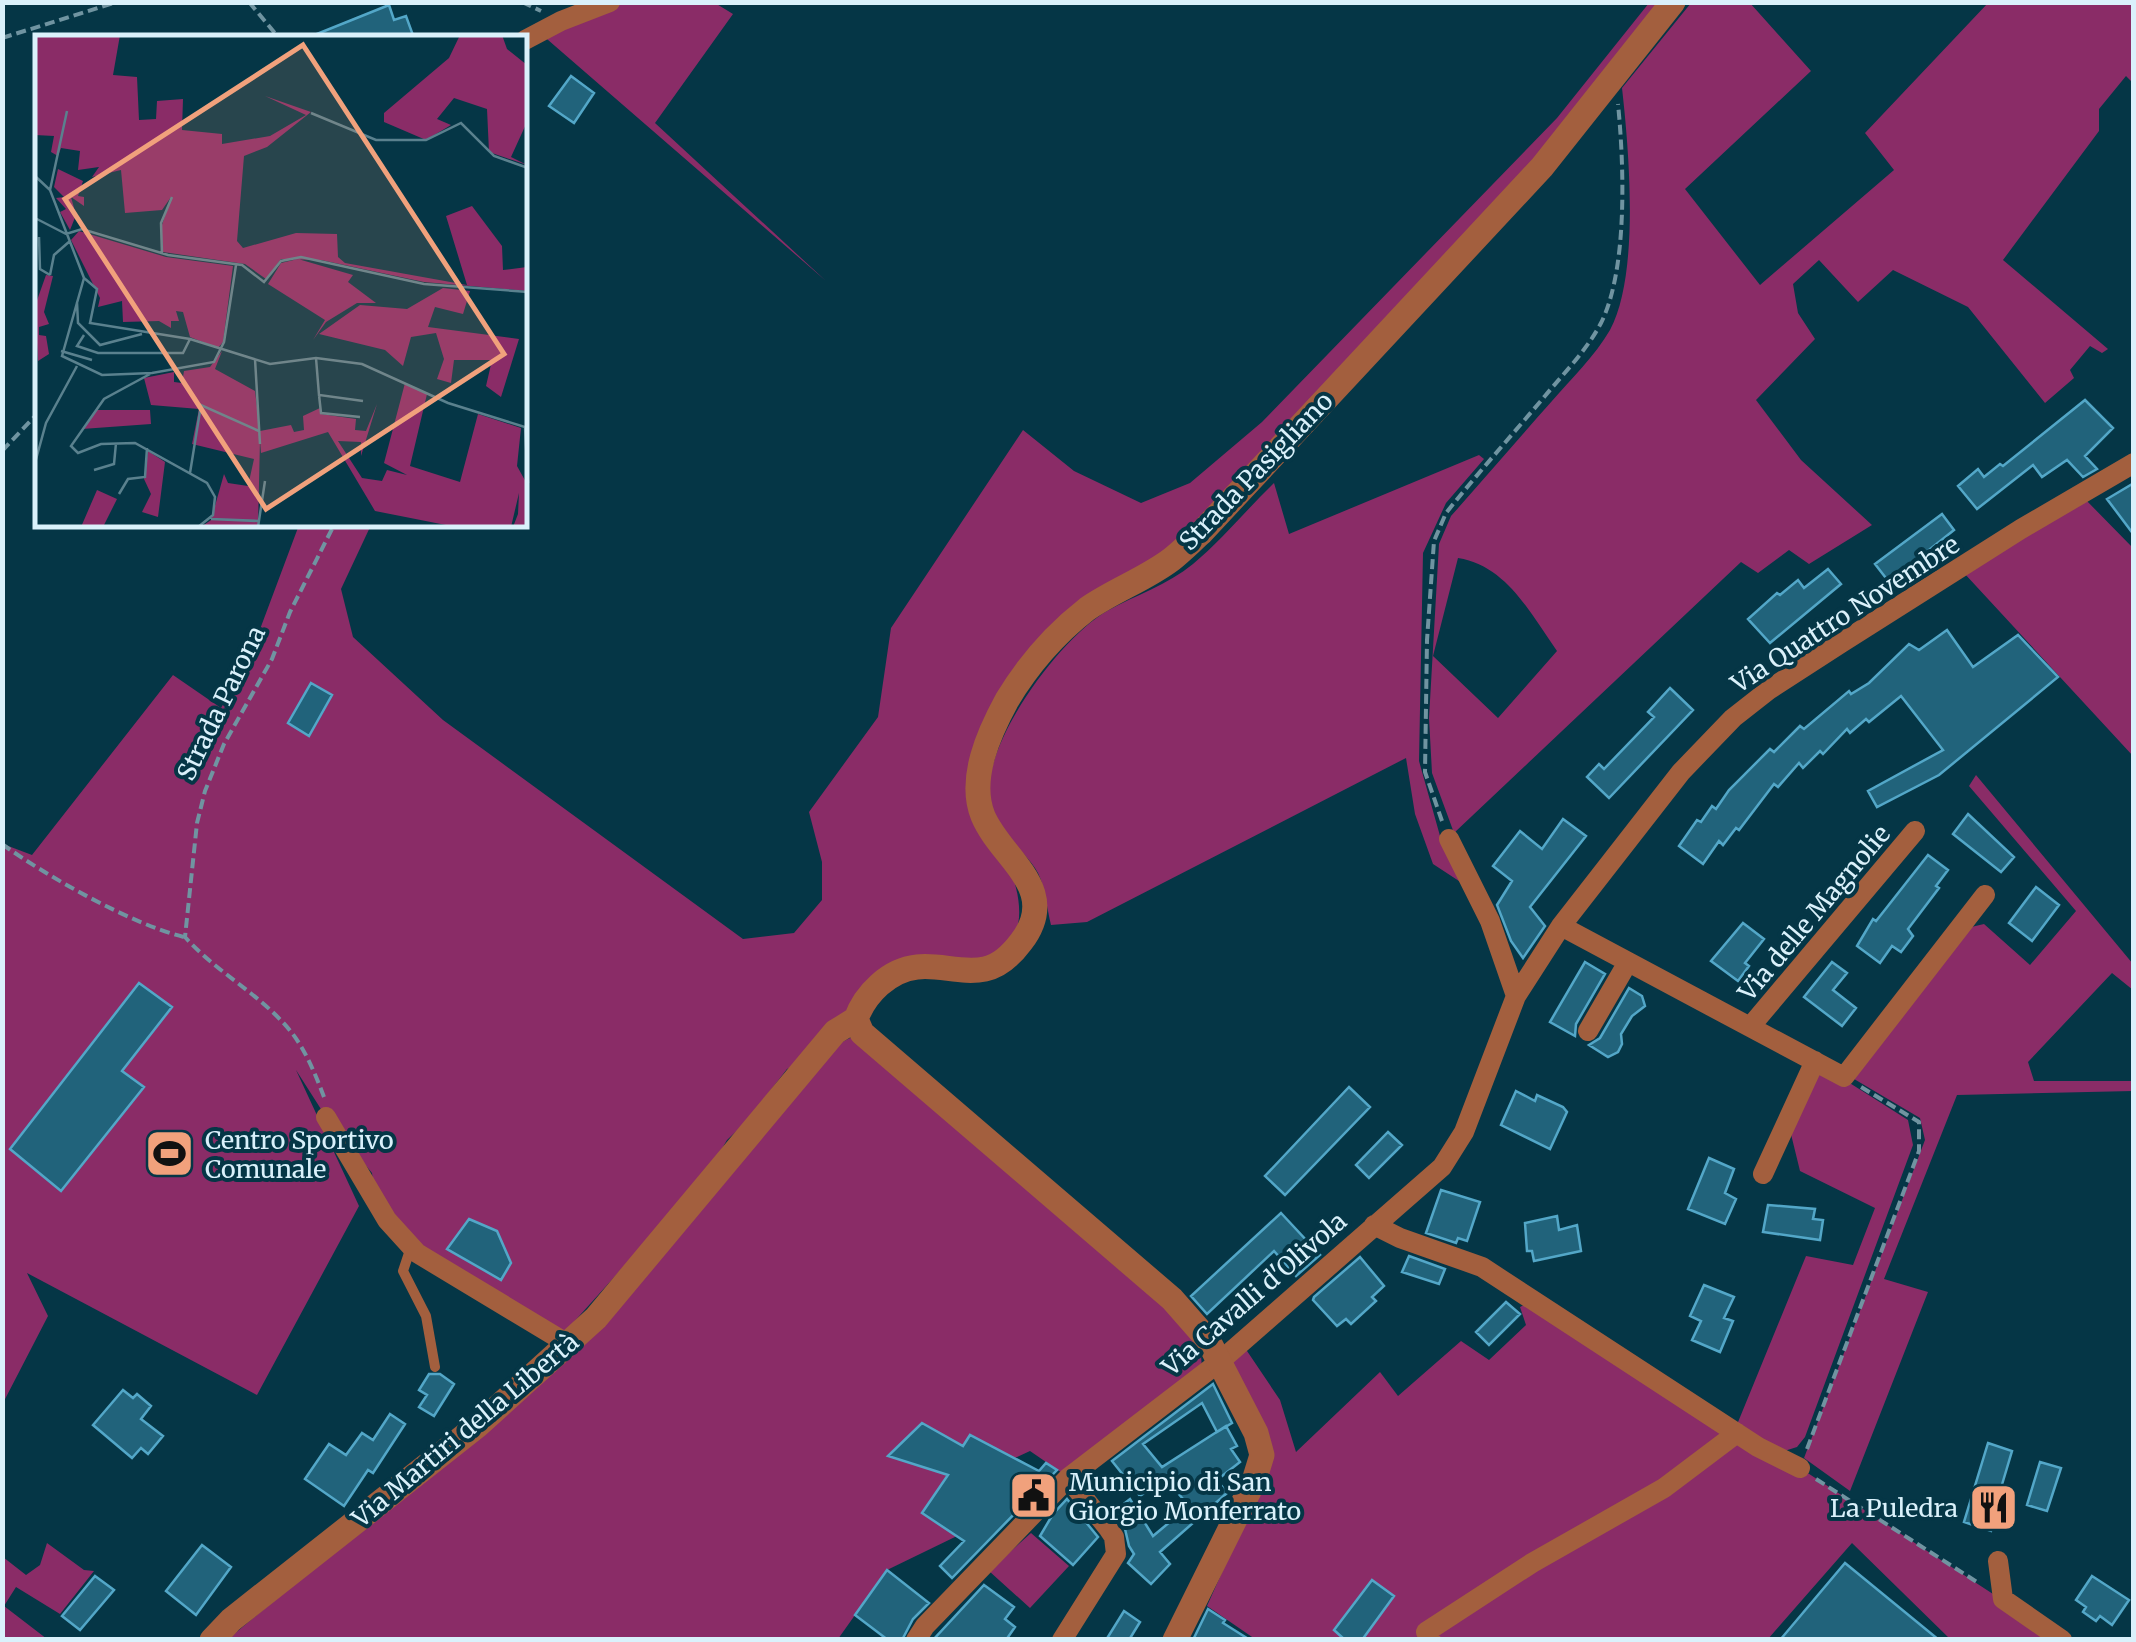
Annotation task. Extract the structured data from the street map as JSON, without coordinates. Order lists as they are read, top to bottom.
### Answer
{
  "streets": {
    "street": [
      "Strada Pasigliano",
      "Via Quattro Novembre",
      "Via delle Magnolie",
      "Via Cavalli d'Olivola",
      "Via Martiri della Libertà"
    ],
    "path": ["Strada Parona"]
  },
  "crossings": [
    ["Strada Pasigliano", "Via Martiri della Libertà"],
    ["Via Quattro Novembre", "Via delle Magnolie"],
    ["Via Quattro Novembre", "Via Cavalli d'Olivola"]
  ],
  "places": {
    "sports": ["Centro Sportivo Comunale"],
    "public building": ["Municipio di San Giorgio Monferrato"],
    "restaurant": ["La Puledra"]
  }
}
